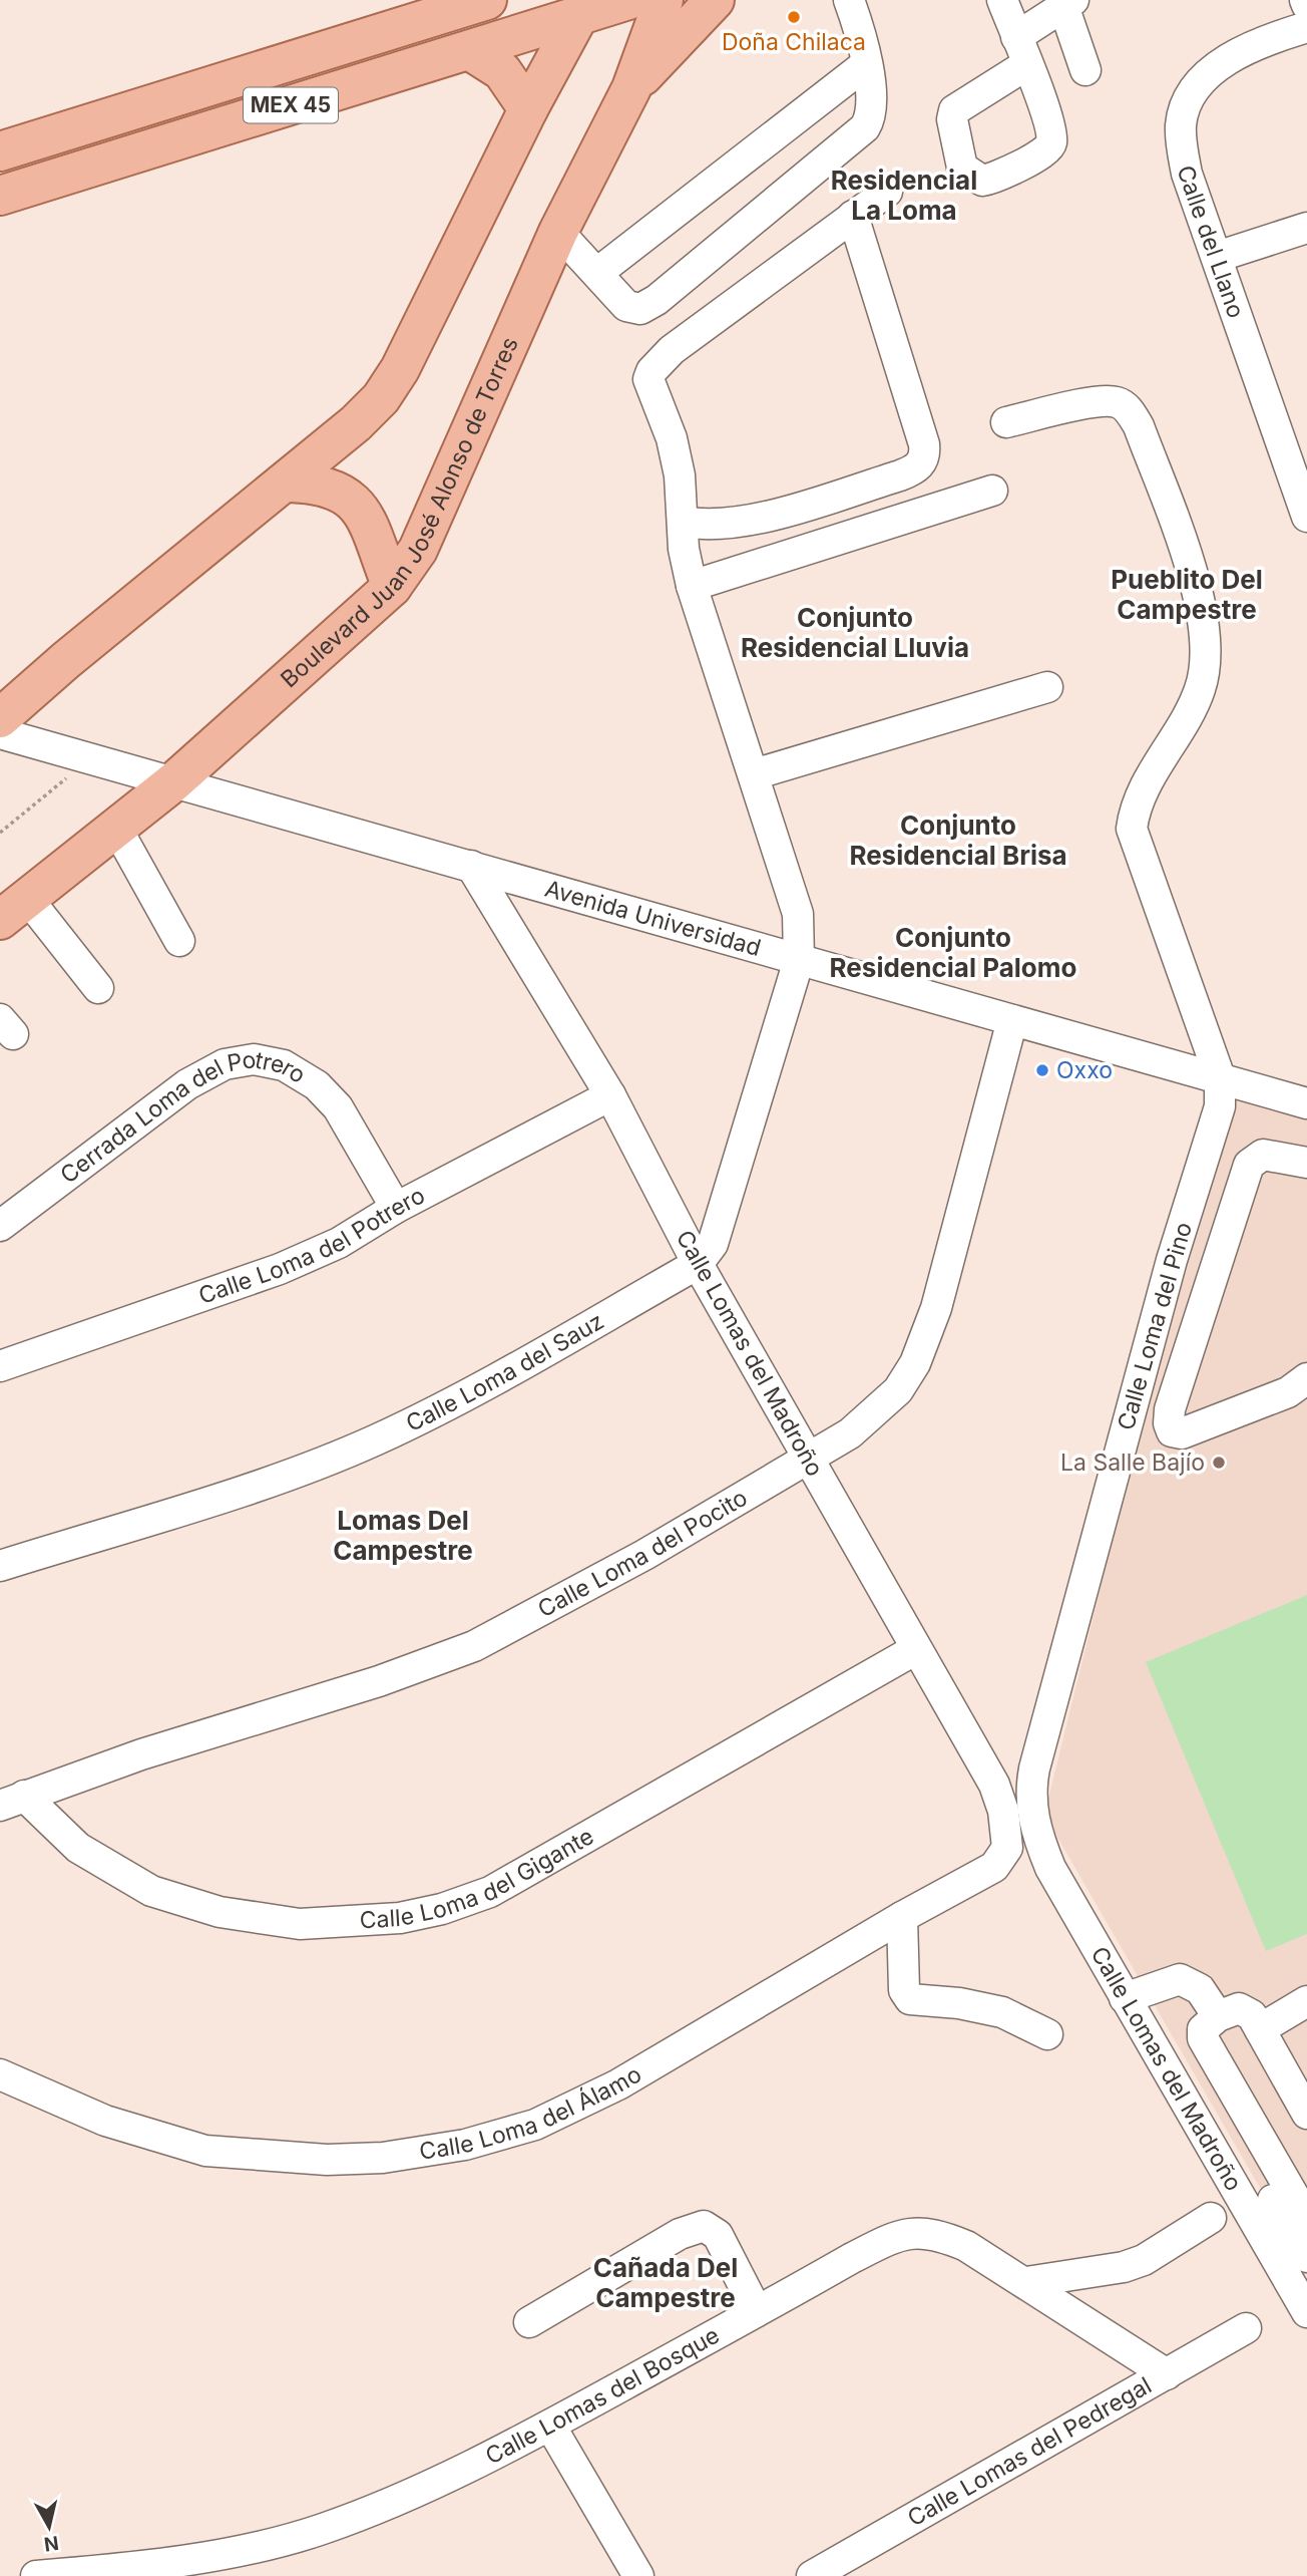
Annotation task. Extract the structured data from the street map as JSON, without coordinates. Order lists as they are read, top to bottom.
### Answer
{
  "streets": {
    "main road": ["MEX 45", "Boulevard Juan José Alonso de Torres"],
    "street": [
      "Calle del Llano",
      "Avenida Universidad",
      "Cerrada Loma del Potrero",
      "Calle Loma del Potrero",
      "Calle Loma del Pino",
      "Calle Lomas del Madroño",
      "Calle Loma del Sauz",
      "Calle Loma del Pocito",
      "Calle Loma del Gigante",
      "Calle Loma del Álamo",
      "Calle Lomas del Bosque",
      "Calle Lomas del Pedregal"
    ]
  },
  "crossings": [
    ["Boulevard Juan José Alonso de Torres", "Avenida Universidad"],
    ["Avenida Universidad", "Calle Loma del Pino"],
    ["Avenida Universidad", "Calle Lomas del Madroño"],
    ["Avenida Universidad", "Calle Loma del Sauz"],
    ["Avenida Universidad", "Calle Loma del Pocito"],
    ["Cerrada Loma del Potrero", "Calle Loma del Potrero"],
    ["Calle Loma del Potrero", "Calle Lomas del Madroño"],
    ["Calle Loma del Pino", "Calle Lomas del Madroño"],
    ["Calle Lomas del Madroño", "Calle Loma del Sauz"],
    ["Calle Lomas del Madroño", "Calle Loma del Pocito"],
    ["Calle Lomas del Madroño", "Calle Loma del Gigante"],
    ["Calle Lomas del Madroño", "Calle Loma del Álamo"],
    ["Calle Loma del Pocito", "Calle Loma del Gigante"],
    ["Calle Lomas del Bosque", "Calle Lomas del Pedregal"]
  ],
  "districts": [
    "Residencial La Loma",
    "Pueblito Del Campestre",
    "Conjunto Residencial Lluvia",
    "Conjunto Residencial Brisa",
    "Conjunto Residencial Palomo",
    "Lomas Del Campestre",
    "Cañada Del Campestre"
  ],
  "places": ["Doña Chilaca", "Oxxo", "La Salle Bajío"],
  "north": "bottom"
}
